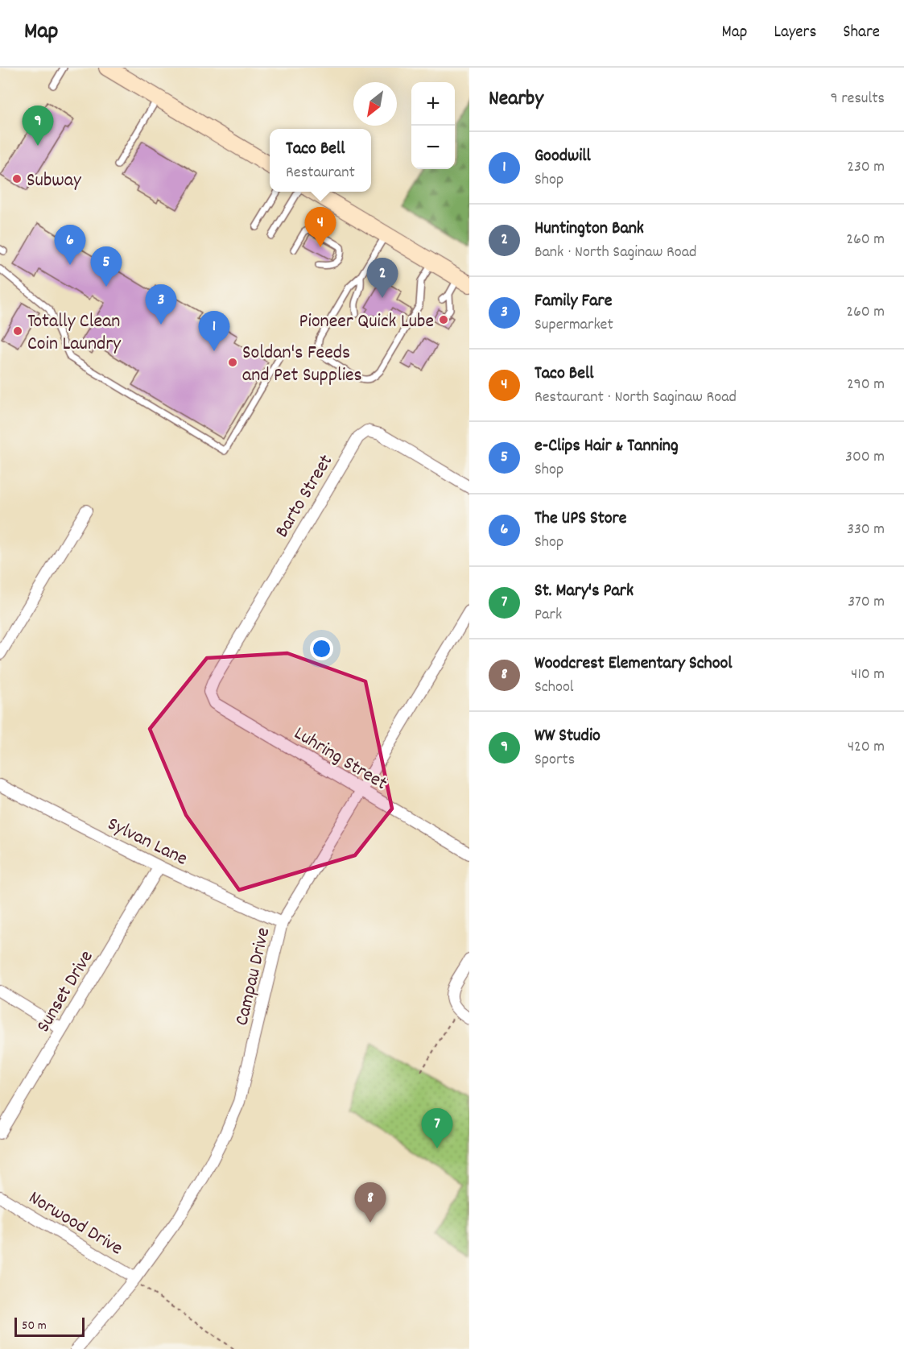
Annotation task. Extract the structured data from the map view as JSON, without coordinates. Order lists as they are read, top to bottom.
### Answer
{
  "streets": {
    "street": [
      "Barto Street",
      "Luhring Street",
      "Sylvan Lane",
      "Campau Drive",
      "Sunset Drive",
      "Norwood Drive"
    ]
  },
  "crossings": [
    ["Barto Street", "Luhring Street"],
    ["Luhring Street", "Campau Drive"],
    ["Sylvan Lane", "Campau Drive"],
    ["Sylvan Lane", "Sunset Drive"],
    ["Campau Drive", "Norwood Drive"]
  ],
  "places": [
    "Subway",
    "Pioneer Quick Lube",
    "Totally Clean Coin Laundry",
    "Soldan's Feeds and Pet Supplies"
  ],
  "scale_bar": "50 m",
  "north": "bottom left",
  "page": {
    "header": "Map",
    "nav": ["Map", "Layers", "Share"],
    "heading": ["Nearby", "9 results"],
    "map_buttons": ["+", "−"],
    "pins": [
      "9",
      "4",
      "6",
      "5",
      "2",
      "3",
      "1",
      "7",
      "8"
    ],
    "popup": ["Taco Bell", "Restaurant"],
    "list": [
      {
        "mark": "1",
        "name": "Goodwill",
        "note": "Shop",
        "value": "230 m"
      },
      {
        "mark": "2",
        "name": "Huntington Bank",
        "note": "Bank · North Saginaw Road",
        "value": "260 m"
      },
      {
        "mark": "3",
        "name": "Family Fare",
        "note": "Supermarket",
        "value": "260 m"
      },
      {
        "mark": "4",
        "name": "Taco Bell",
        "note": "Restaurant · North Saginaw Road",
        "value": "290 m"
      },
      {
        "mark": "5",
        "name": "e-Clips Hair & Tanning",
        "note": "Shop",
        "value": "300 m"
      },
      {
        "mark": "6",
        "name": "The UPS Store",
        "note": "Shop",
        "value": "330 m"
      },
      {
        "mark": "7",
        "name": "St. Mary's Park",
        "note": "Park",
        "value": "370 m"
      },
      {
        "mark": "8",
        "name": "Woodcrest Elementary School",
        "note": "School",
        "value": "410 m"
      },
      {
        "mark": "9",
        "name": "WW Studio",
        "note": "Sports",
        "value": "420 m"
      }
    ],
    "scale": "50 m"
  }
}
